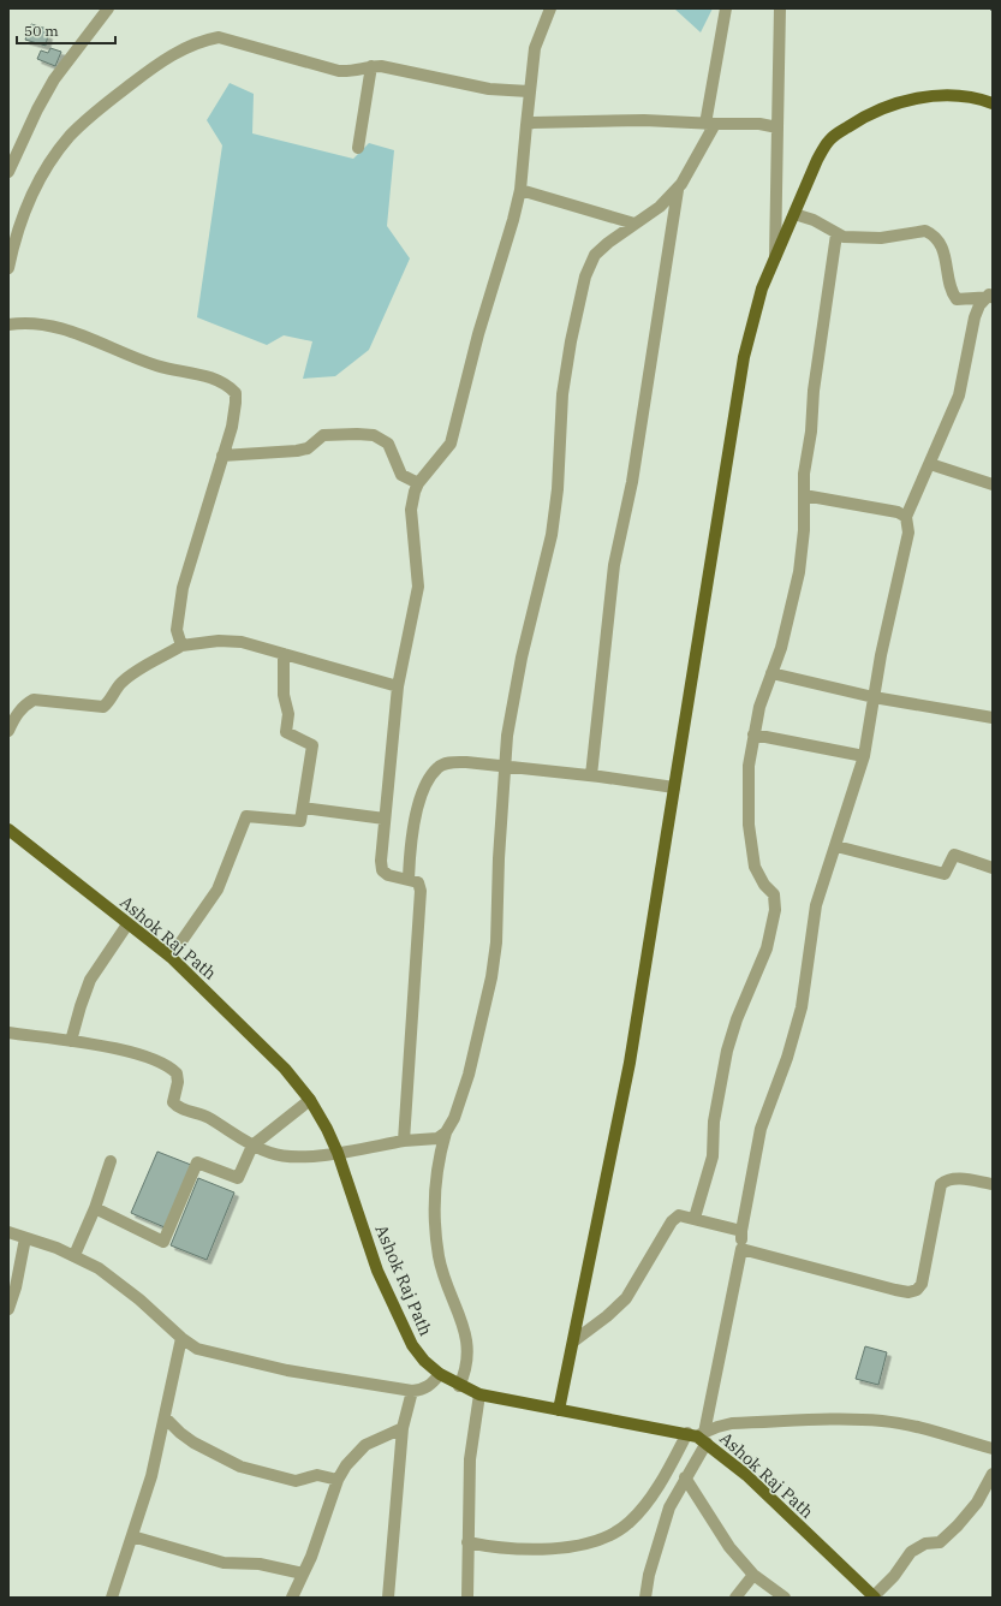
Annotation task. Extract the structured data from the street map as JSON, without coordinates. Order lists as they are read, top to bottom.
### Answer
{
  "streets": {
    "main road": ["Ashok Raj Path"]
  },
  "scale_bar": "50 m"
}
